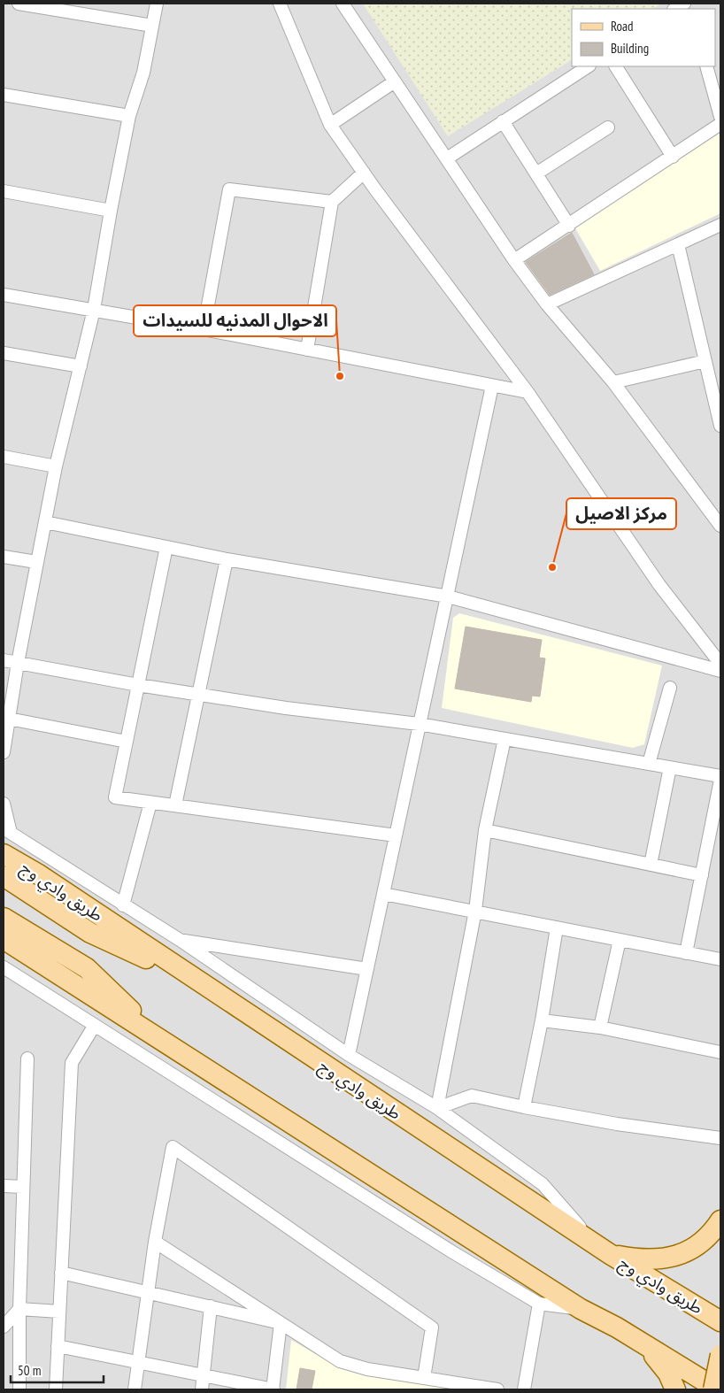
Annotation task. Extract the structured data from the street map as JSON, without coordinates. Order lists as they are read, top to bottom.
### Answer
{
  "streets": {
    "main road": ["طريق وادي وج"]
  },
  "places": ["الاحوال المدنيه للسيدات", "مركز الاصيل"],
  "legend": ["Road", "Building"],
  "scale_bar": "50 m"
}
